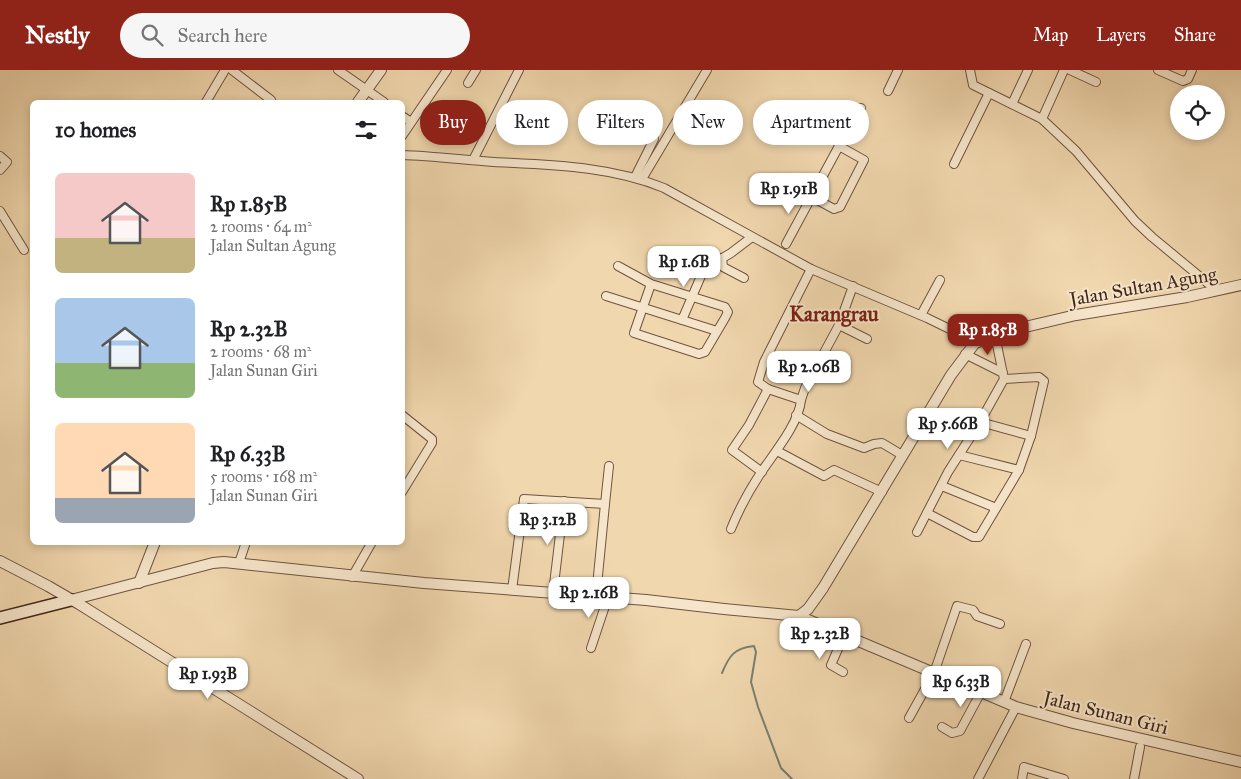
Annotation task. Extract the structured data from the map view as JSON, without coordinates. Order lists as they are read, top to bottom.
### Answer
{
  "streets": {
    "street": ["Jalan Sultan Agung", "Jalan Sunan Giri"]
  },
  "crossings": [
    ["Jalan Sultan Agung", "Jalan Sunan Giri"]
  ],
  "districts": ["Karangrau"],
  "page": {
    "header": "Nestly",
    "search": "Search here",
    "nav": ["Map", "Layers", "Share"],
    "chip": [
      "Buy",
      "Rent",
      "Filters",
      "New",
      "Apartment"
    ],
    "heading": "10 homes",
    "list": [
      {
        "name": "Rp 1.85B",
        "note": "2 rooms · 64 m² · Jalan Sultan Agung"
      },
      {
        "name": "Rp 2.32B",
        "note": "2 rooms · 68 m² · Jalan Sunan Giri"
      },
      {
        "name": "Rp 6.33B",
        "note": "5 rooms · 168 m² · Jalan Sunan Giri"
      }
    ],
    "price": [
      "Rp 1.91B",
      "Rp 1.6B",
      "Rp 1.85B",
      "Rp 2.06B",
      "Rp 5.66B",
      "Rp 3.12B",
      "Rp 2.16B",
      "Rp 2.32B",
      "Rp 1.93B",
      "Rp 6.33B"
    ]
  }
}
